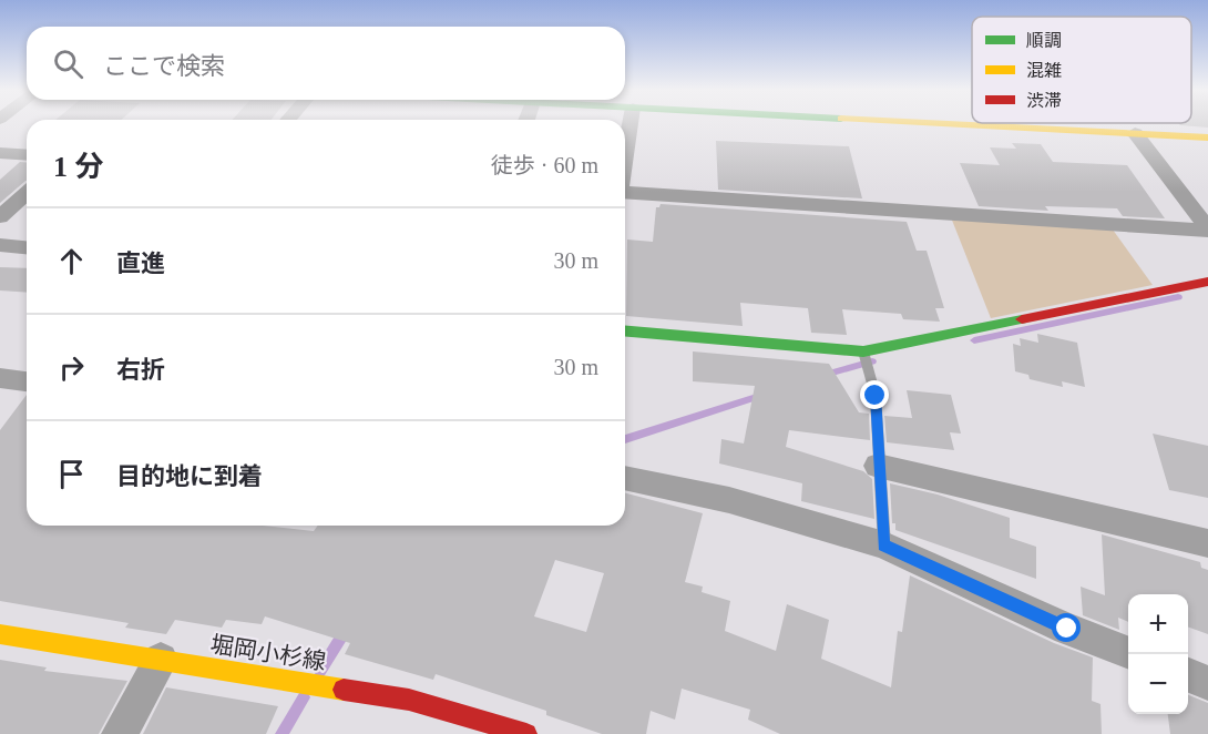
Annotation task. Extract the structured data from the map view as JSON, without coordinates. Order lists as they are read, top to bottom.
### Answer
{
  "streets": {
    "street": ["堀岡小杉線"]
  },
  "legend": ["順調", "混雑", "渋滞"],
  "page": {
    "search": "ここで検索",
    "heading": ["1 分", "徒歩 · 60 m"],
    "list": [
      ["直進", "30 m"],
      ["右折", "30 m"],
      "目的地に到着"
    ],
    "map_buttons": ["+", "−"]
  }
}
